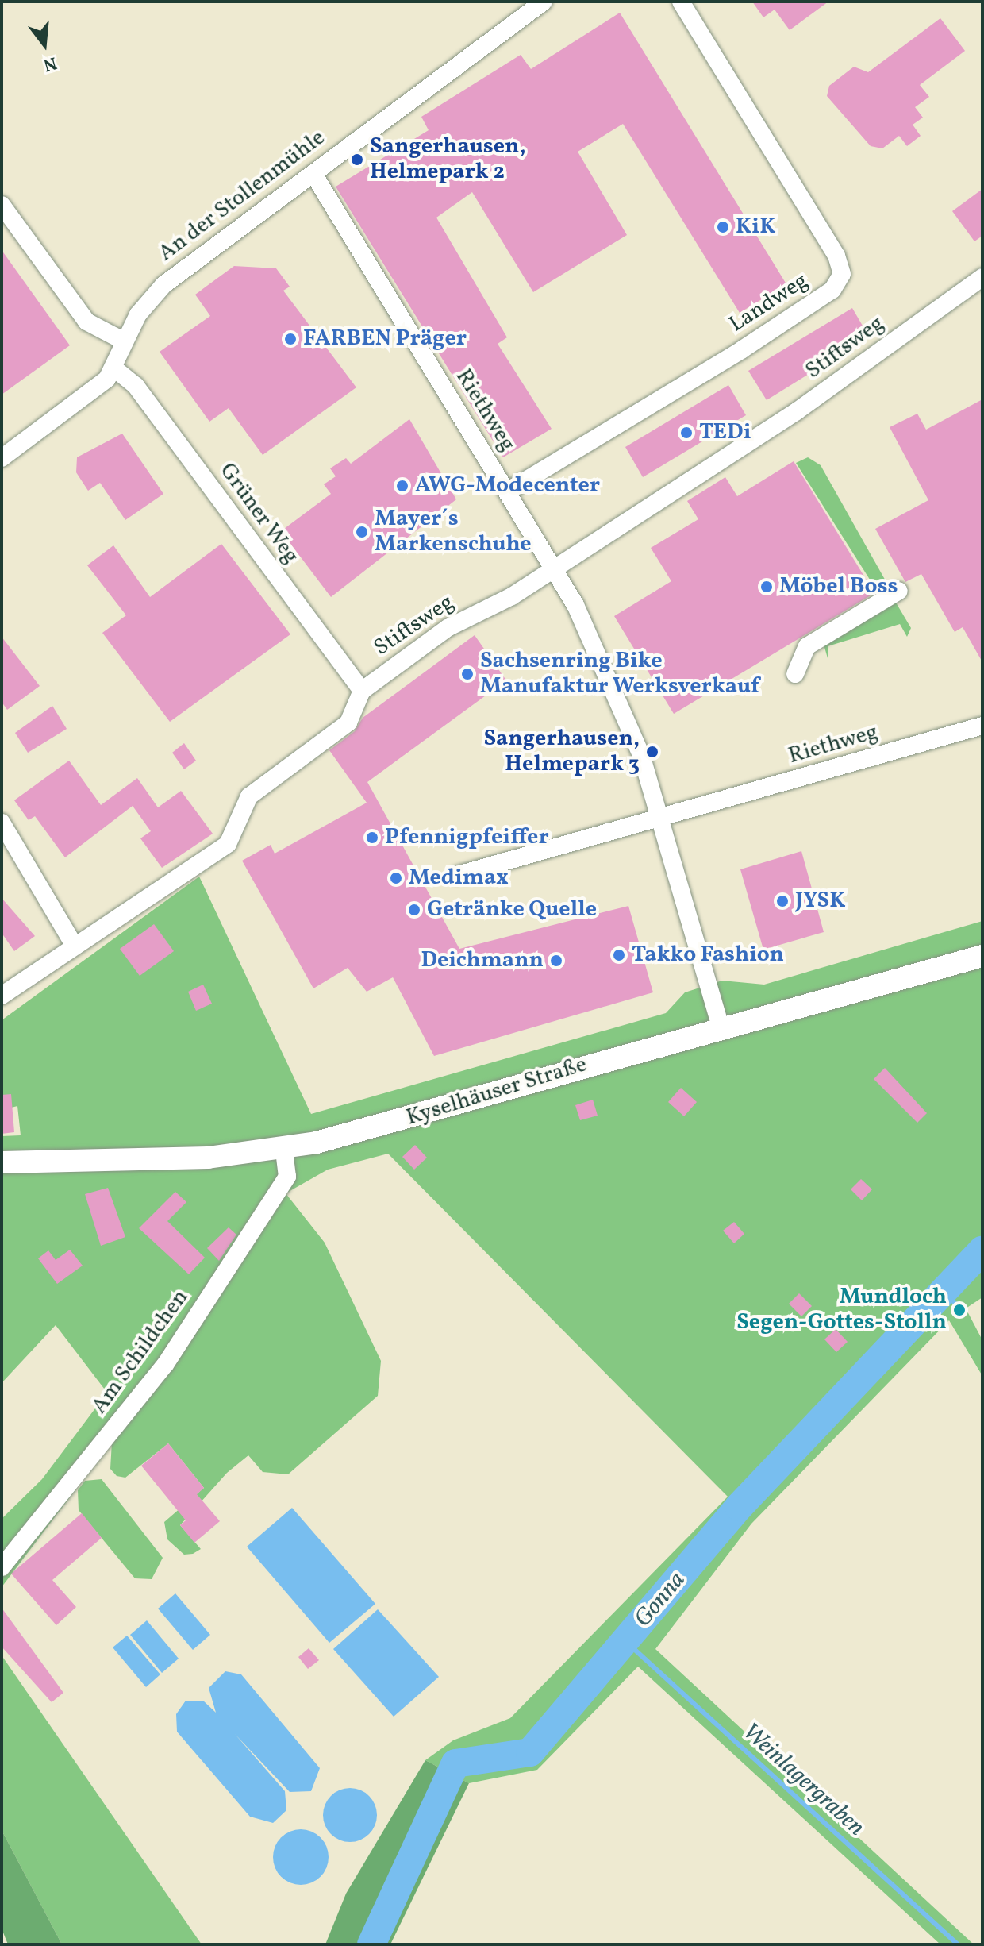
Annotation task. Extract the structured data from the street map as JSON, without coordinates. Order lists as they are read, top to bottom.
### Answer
{
  "streets": {
    "main road": ["Kyselhäuser Straße"],
    "street": [
      "An der Stollenmühle",
      "Landweg",
      "Stiftsweg",
      "Riethweg",
      "Grüner Weg",
      "Am Schildchen"
    ]
  },
  "crossings": [
    ["An der Stollenmühle", "Riethweg"],
    ["An der Stollenmühle", "Grüner Weg"],
    ["Landweg", "Riethweg"],
    ["Stiftsweg", "Riethweg"],
    ["Stiftsweg", "Grüner Weg"],
    ["Riethweg", "Kyselhäuser Straße"],
    ["Kyselhäuser Straße", "Am Schildchen"]
  ],
  "water": ["Gonna", "Weinlagergraben"],
  "places": [
    "Sangerhausen, Helmepark 2",
    "KiK",
    "FARBEN Präger",
    "TEDi",
    "AWG-Modecenter",
    "Mayer´s Markenschuhe",
    "Möbel Boss",
    "Sachsenring Bike Manufaktur Werksverkauf",
    "Sangerhausen, Helmepark 3",
    "Pfennigpfeiffer",
    "Medimax",
    "JYSK",
    "Getränke Quelle",
    "Takko Fashion",
    "Deichmann",
    "Mundloch Segen-Gottes-Stolln"
  ],
  "north": "bottom"
}
